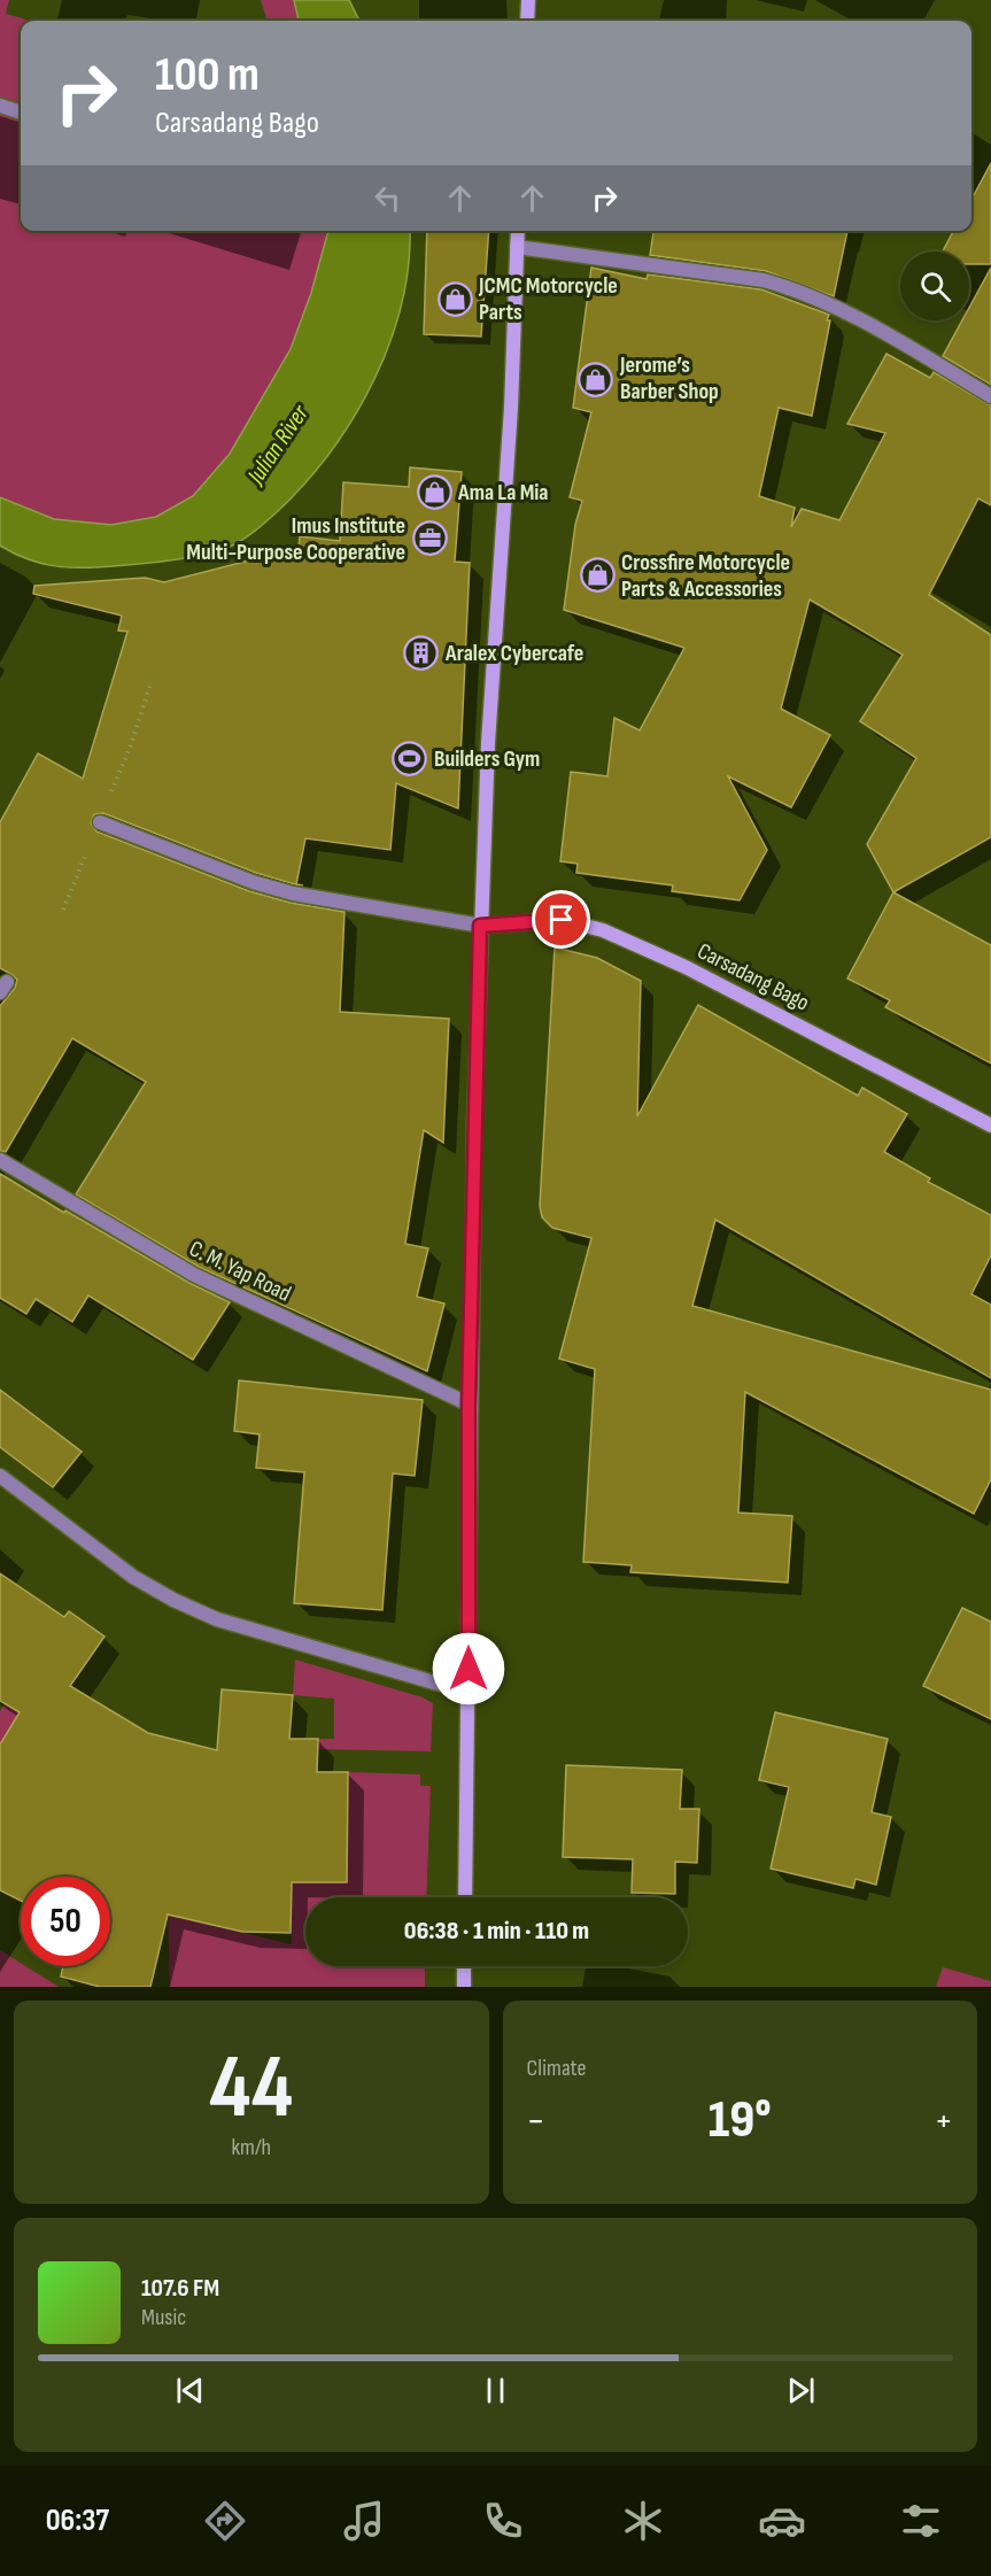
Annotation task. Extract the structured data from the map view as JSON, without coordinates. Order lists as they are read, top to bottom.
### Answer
{
  "streets": {
    "main road": ["Carsadang Bago"],
    "street": ["C. M. Yap Road"]
  },
  "water": ["Julian River"],
  "places": {
    "shop": [
      "JCMC Motorcycle Parts",
      "Jerome’s Barber Shop",
      "Ama La Mia",
      "Crossfire Motorcycle Parts & Accessories"
    ],
    "office": ["Imus Institute Multi-Purpose Cooperative"],
    "building": ["Aralex Cybercafe"],
    "sports": ["Builders Gym"]
  },
  "page": {
    "turn": ["100 m", "Carsadang Bago"],
    "limit": "50",
    "trip": "06:38 · 1 min · 110 m",
    "tile": [
      ["44", "km/h"],
      "Climate"
    ],
    "heat": ["−", "19°", "+"],
    "song": ["107.6 FM", "Music"],
    "tabs": "06:37"
  }
}
